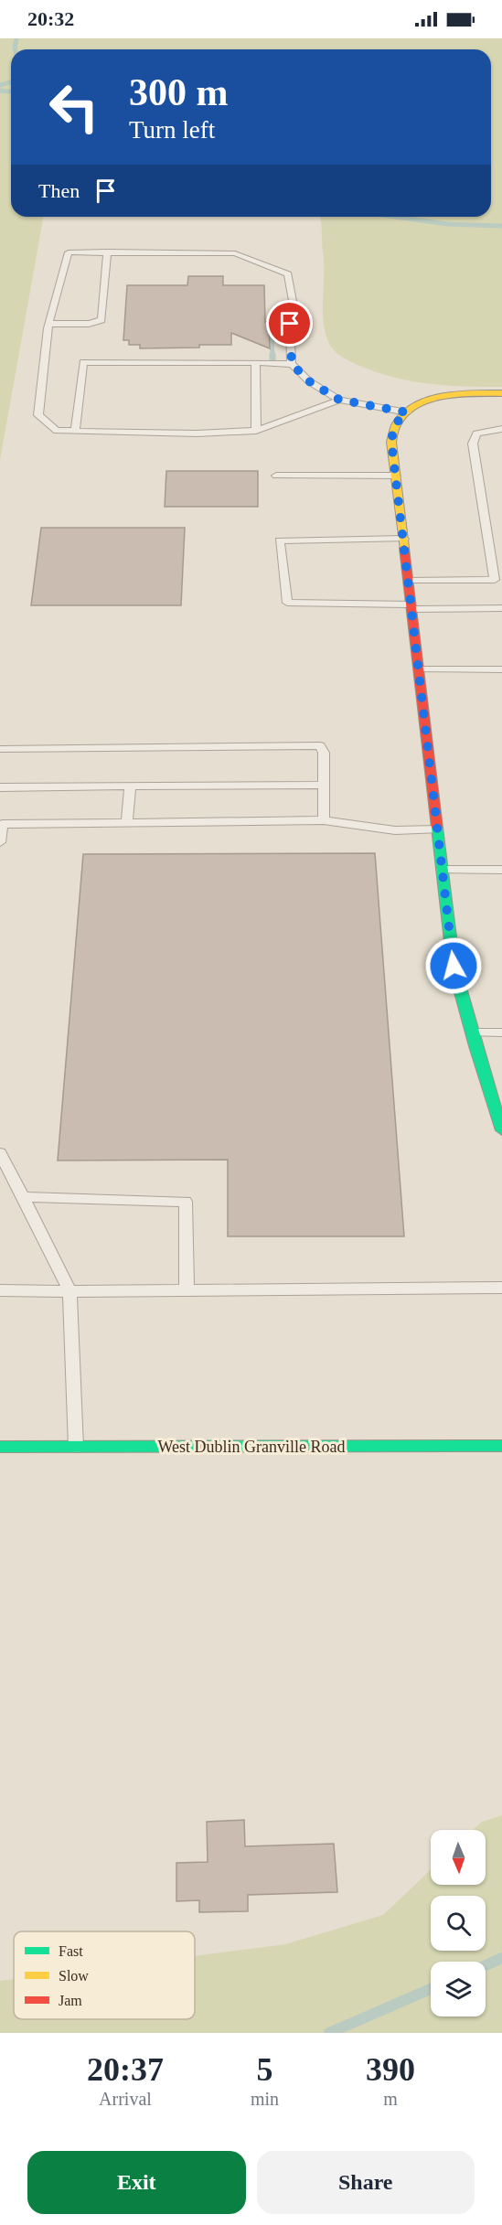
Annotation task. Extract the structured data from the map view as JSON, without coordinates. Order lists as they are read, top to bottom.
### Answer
{
  "streets": {
    "street": ["West Dublin Granville Road"]
  },
  "legend": ["Fast", "Slow", "Jam"],
  "north": "bottom",
  "page": {
    "status": "20:32",
    "turn": ["300 m", "Turn left"],
    "then": "Then",
    "eta": [
      "20:37",
      "Arrival",
      "5",
      "min",
      "390",
      "m"
    ],
    "buttons": ["Exit", "Share"]
  }
}
